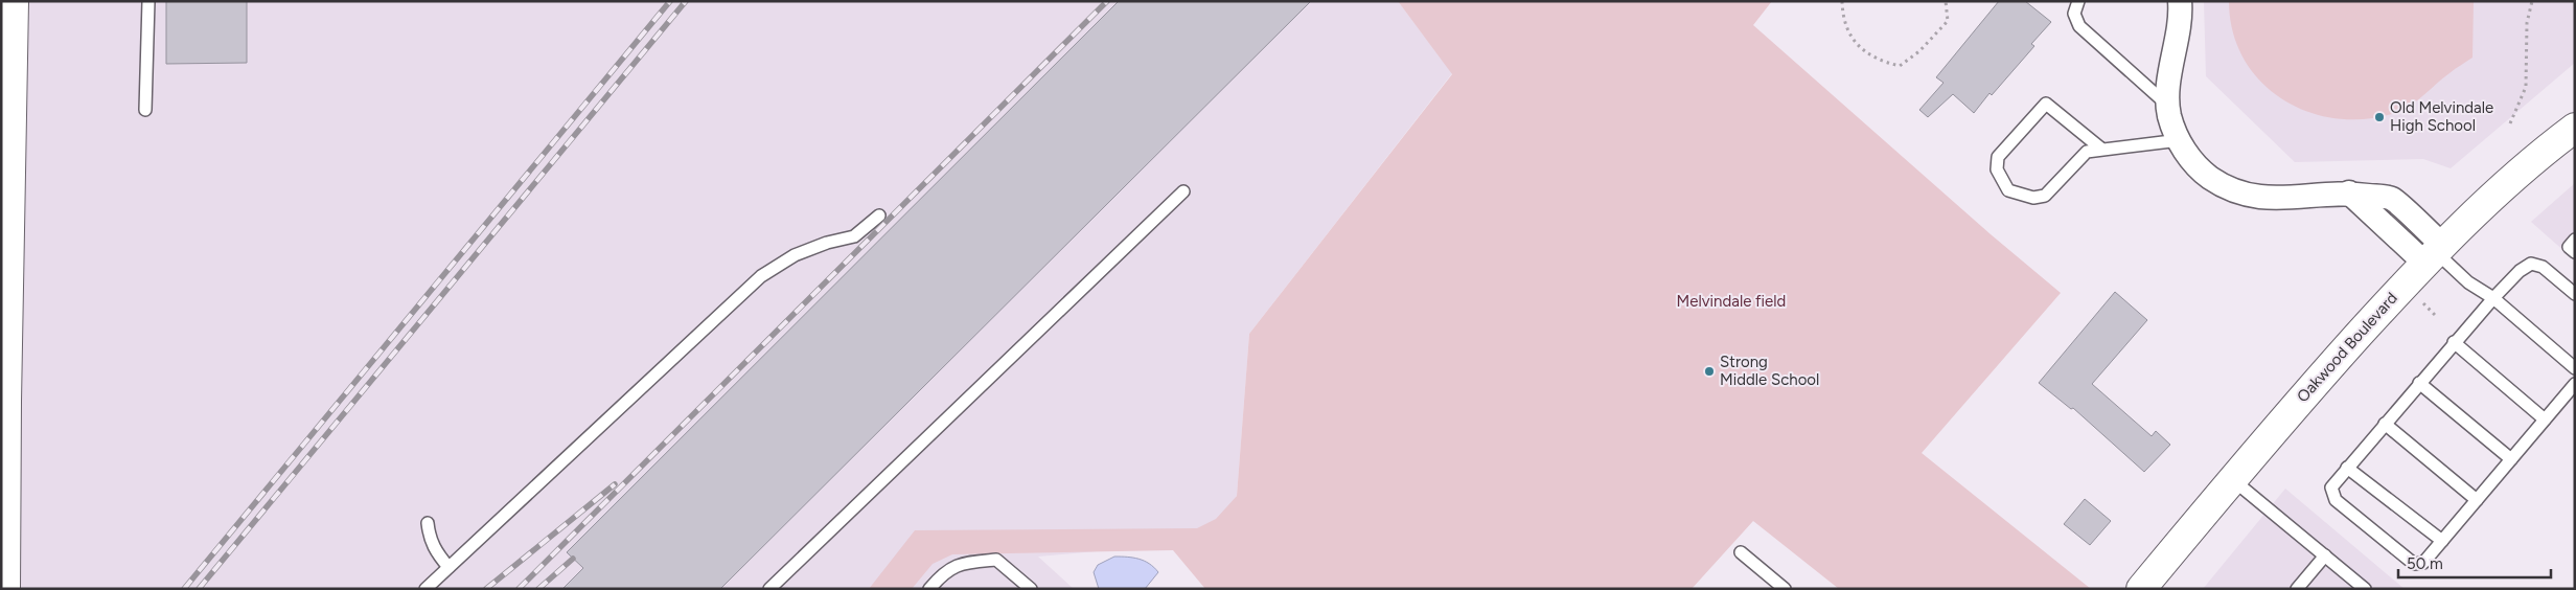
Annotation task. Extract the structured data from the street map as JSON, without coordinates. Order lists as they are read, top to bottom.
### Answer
{
  "streets": {
    "main road": ["Oakwood Boulevard"]
  },
  "parks": ["Melvindale field"],
  "places": ["Old Melvindale High School", "Strong Middle School"],
  "scale_bar": "50 m"
}
